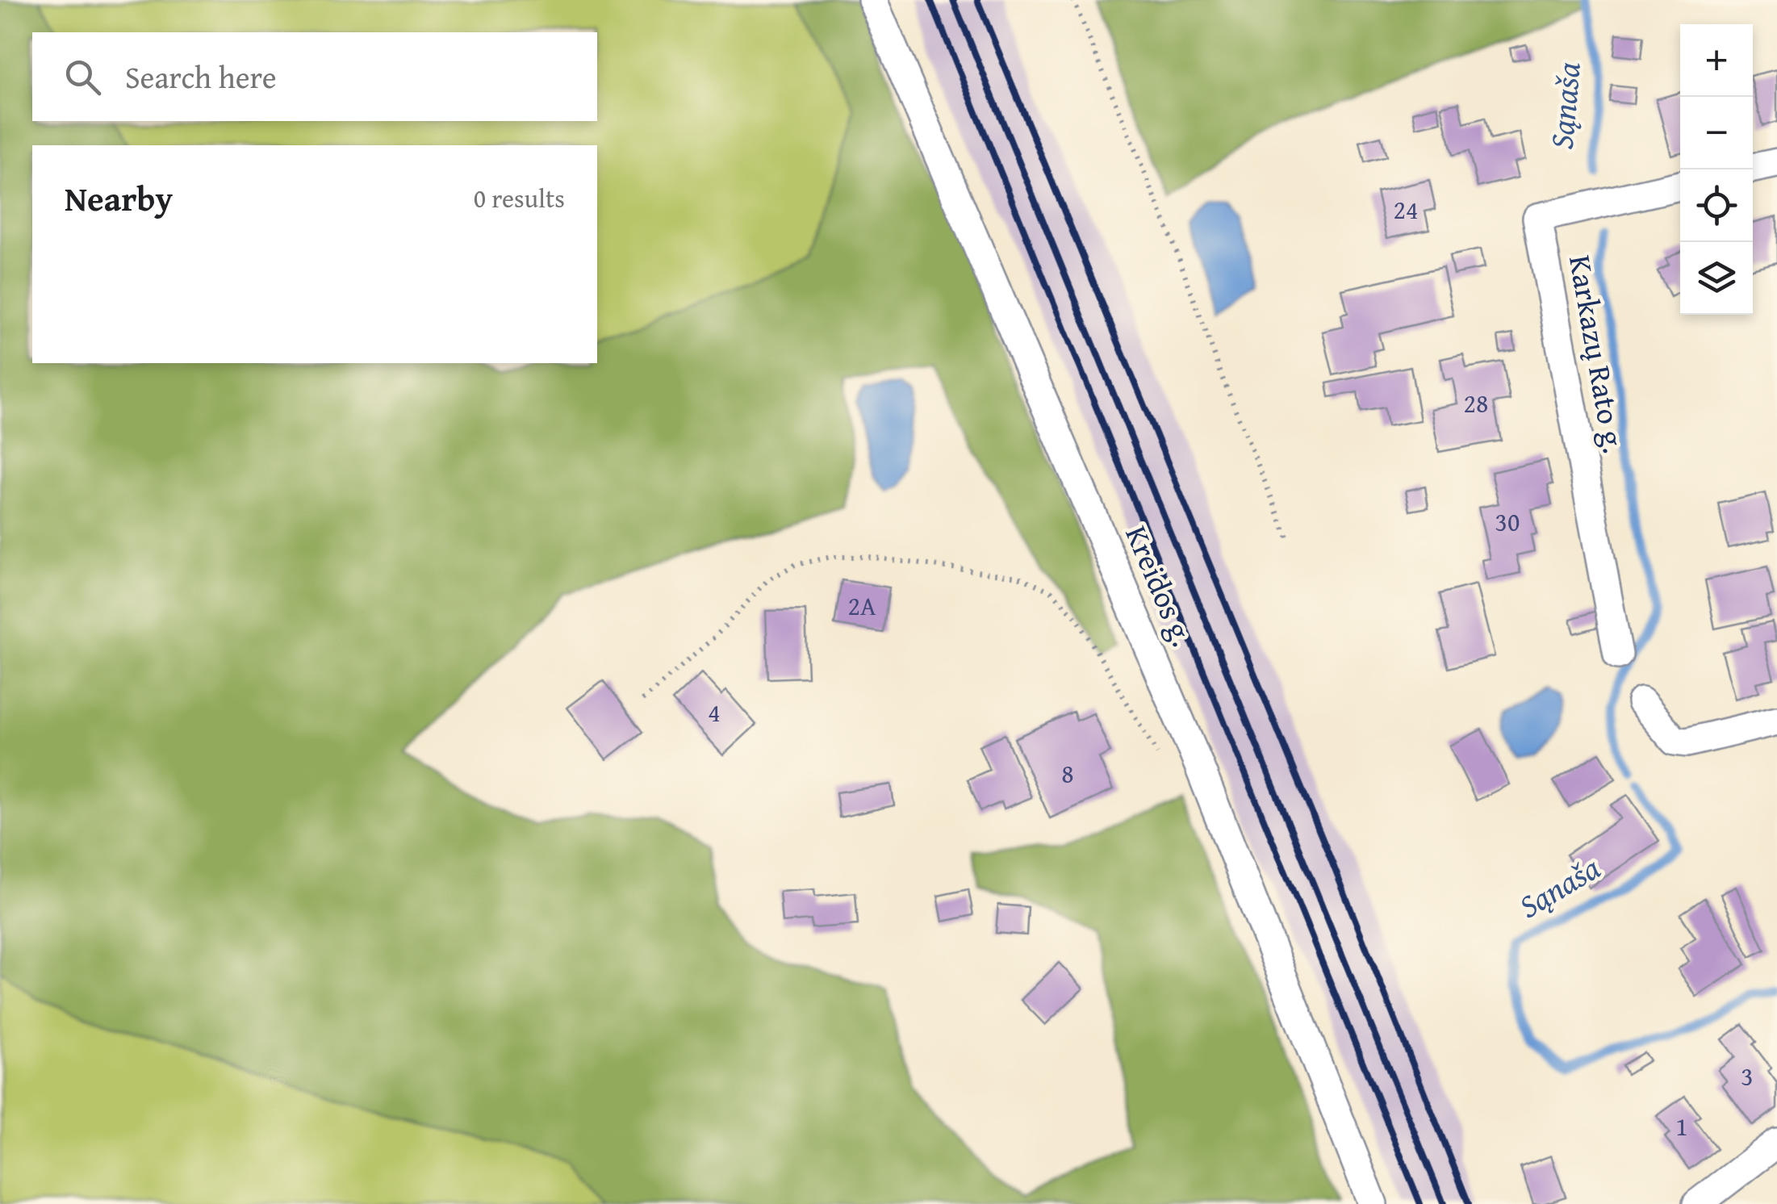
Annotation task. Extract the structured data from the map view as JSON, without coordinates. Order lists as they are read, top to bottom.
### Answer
{
  "streets": {
    "street": ["Karkazų Rato g.", "Kreidos g."]
  },
  "water": ["Sąnaša"],
  "house_numbers": [
    "24",
    "28",
    "30",
    "2A",
    "4",
    "8",
    "3",
    "1"
  ],
  "page": {
    "map_buttons": ["+", "−"],
    "search": "Search here",
    "heading": ["Nearby", "0 results"]
  }
}
